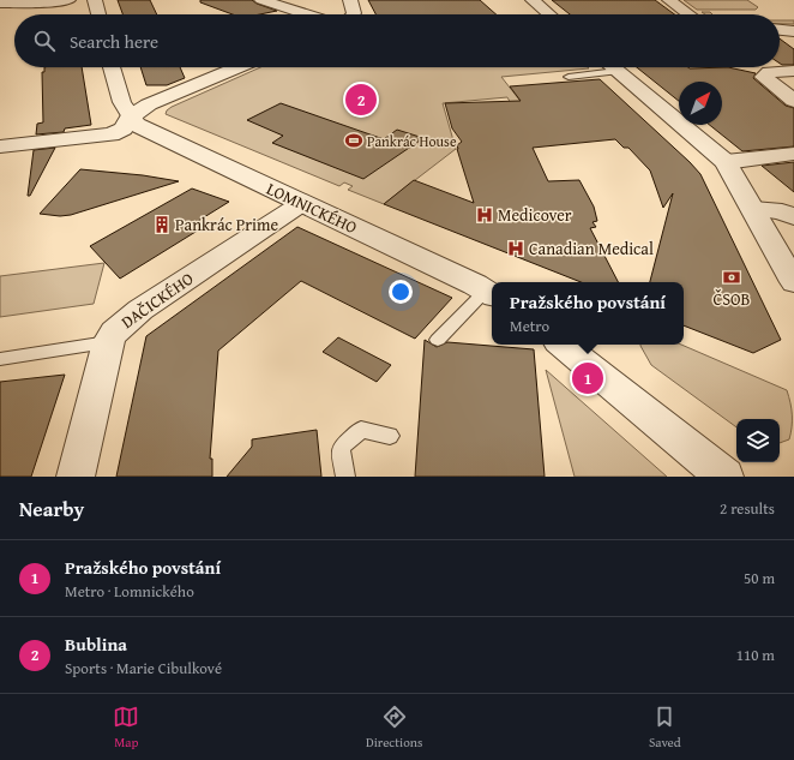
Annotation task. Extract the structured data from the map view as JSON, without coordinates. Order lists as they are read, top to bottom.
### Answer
{
  "streets": {
    "street": ["LOMNICKÉHO", "DAČICKÉHO"]
  },
  "crossings": [
    ["LOMNICKÉHO", "DAČICKÉHO"]
  ],
  "places": {
    "sports": ["Pankrác House"],
    "hospital": ["Medicover", "Canadian Medical"],
    "building": ["Pankrác Prime"],
    "bank": ["ČSOB"]
  },
  "north": "top right",
  "page": {
    "search": "Search here",
    "pins": ["2", "1"],
    "popup": ["Pražského povstání", "Metro"],
    "heading": ["Nearby", "2 results"],
    "list": [
      {
        "mark": "1",
        "name": "Pražského povstání",
        "note": "Metro · Lomnického",
        "value": "50 m"
      },
      {
        "mark": "2",
        "name": "Bublina",
        "note": "Sports · Marie Cibulkové",
        "value": "110 m"
      }
    ],
    "nav": ["Map", "Directions", "Saved"]
  }
}
